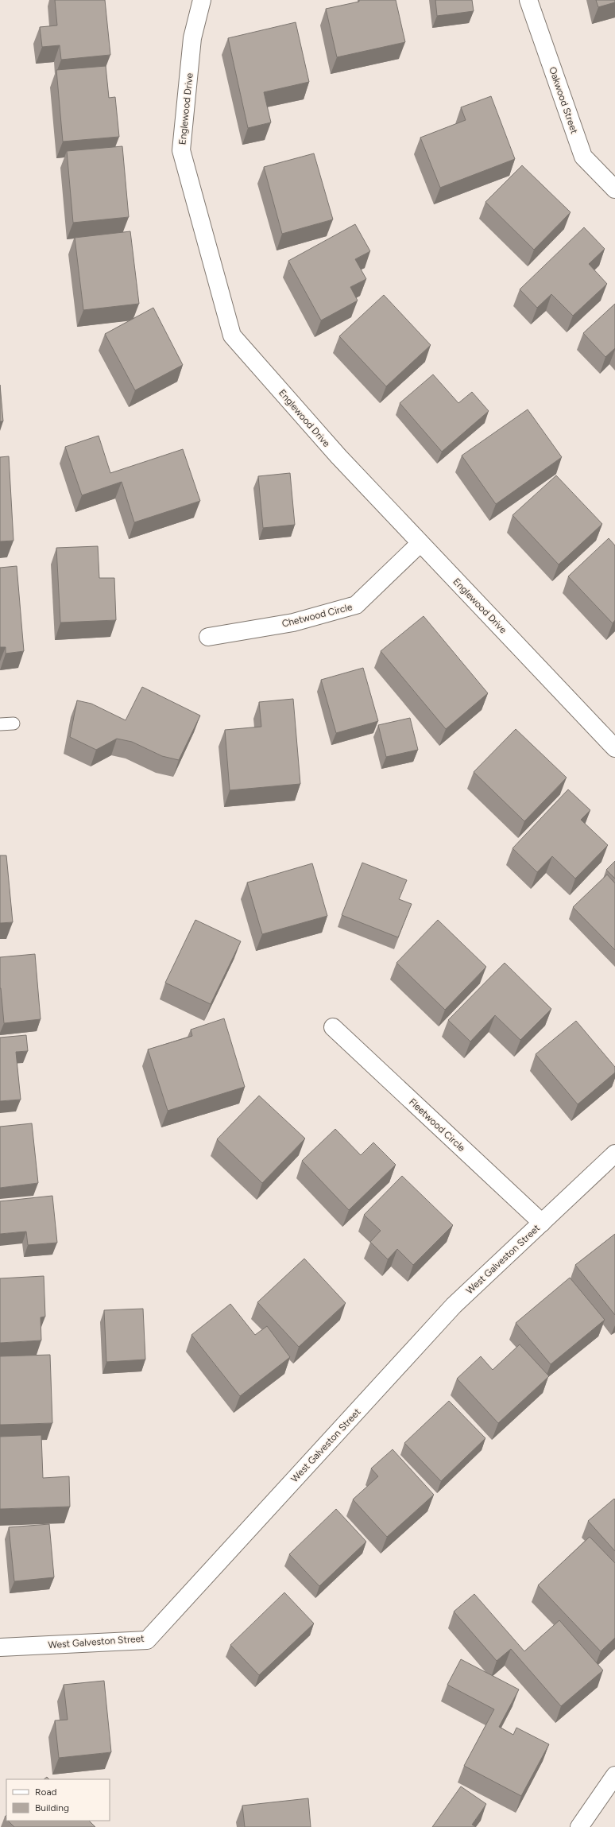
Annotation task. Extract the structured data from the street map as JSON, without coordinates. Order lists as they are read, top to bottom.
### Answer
{
  "streets": {
    "street": [
      "Oakwood Street",
      "Englewood Drive",
      "Chetwood Circle",
      "Fleetwood Circle",
      "West Galveston Street"
    ]
  },
  "crossings": [
    ["Englewood Drive", "Chetwood Circle"],
    ["Fleetwood Circle", "West Galveston Street"]
  ],
  "legend": ["Road", "Building"]
}
